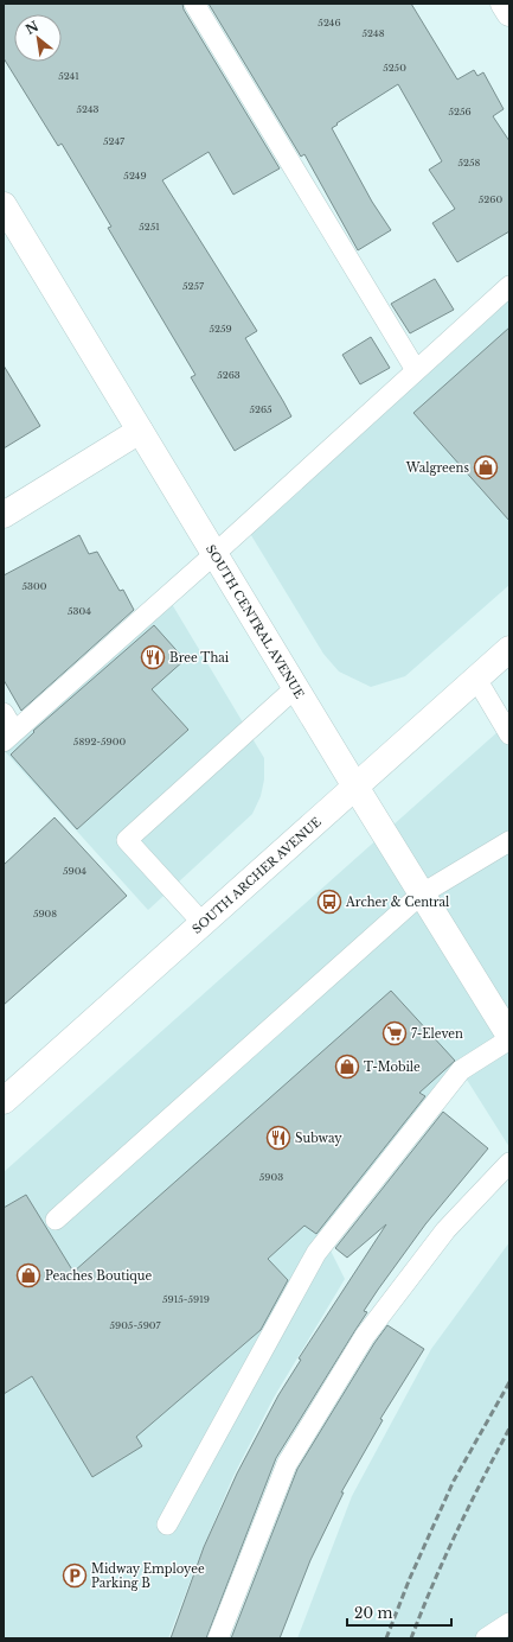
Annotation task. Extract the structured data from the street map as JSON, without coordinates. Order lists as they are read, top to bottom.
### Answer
{
  "streets": {
    "main road": ["SOUTH CENTRAL AVENUE", "SOUTH ARCHER AVENUE"]
  },
  "crossings": [
    ["SOUTH CENTRAL AVENUE", "SOUTH ARCHER AVENUE"]
  ],
  "places": {
    "shop": ["Walgreens", "T-Mobile", "Peaches Boutique"],
    "restaurant": ["Bree Thai", "Subway"],
    "bus stop": ["Archer & Central"],
    "supermarket": ["7-Eleven"],
    "parking": ["Midway Employee Parking B"]
  },
  "house_numbers": [
    "5246",
    "5248",
    "5250",
    "5241",
    "5243",
    "5256",
    "5247",
    "5258",
    "5249",
    "5260",
    "5251",
    "5257",
    "5259",
    "5263",
    "5265",
    "5300",
    "5304",
    "5892-5900",
    "5904",
    "5908",
    "5903",
    "5915-5919",
    "5905-5907"
  ],
  "scale_bar": "20 m",
  "north": "top left"
}
